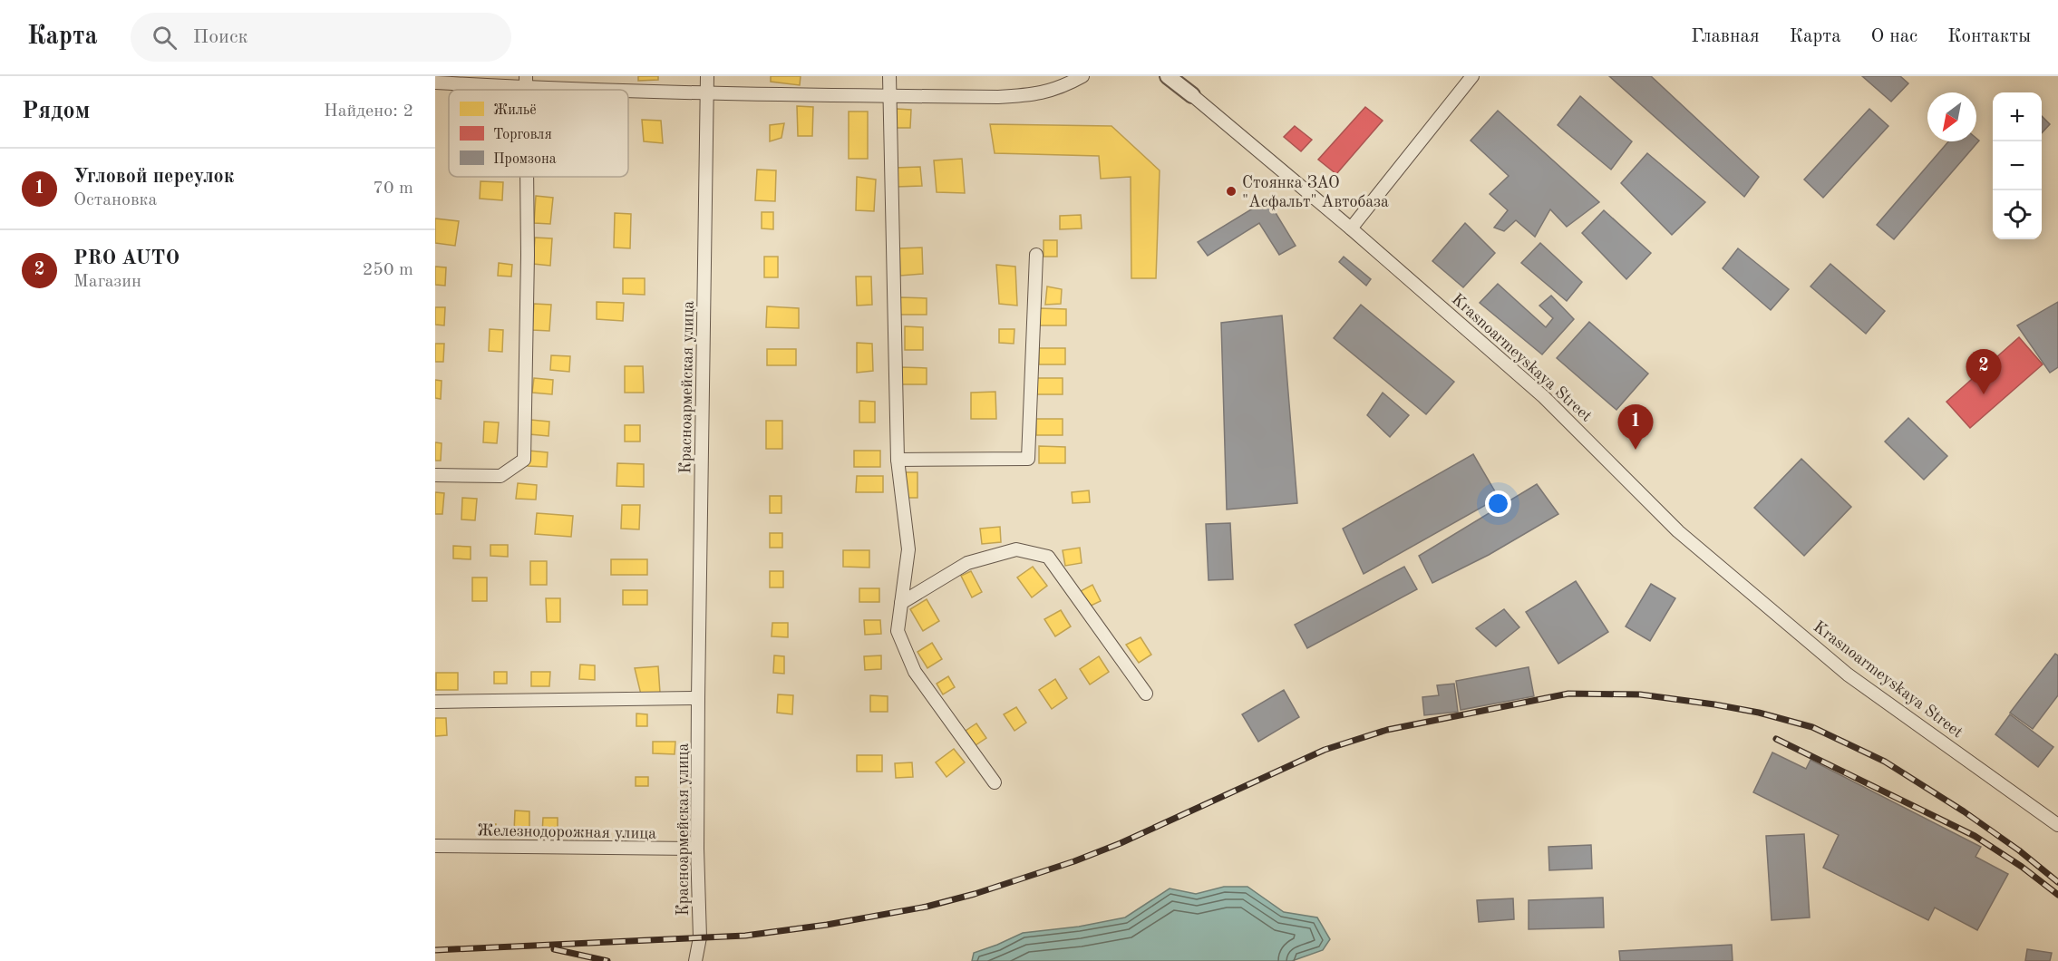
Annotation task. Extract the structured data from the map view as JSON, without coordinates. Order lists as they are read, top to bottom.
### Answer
{
  "streets": {
    "street": ["Krasnoarmeyskaya Street", "Красноармейская улица", "Железнодорожная улица"]
  },
  "crossings": [
    ["Красноармейская улица", "Железнодорожная улица"]
  ],
  "places": ["Стоянка ЗАО \"Асфальт\" Автобаза"],
  "legend": ["Жильё", "Торговля", "Промзона"],
  "north": "bottom left",
  "page": {
    "header": "Карта",
    "search": "Поиск",
    "nav": [
      "Главная",
      "Карта",
      "О нас",
      "Контакты"
    ],
    "heading": ["Рядом", "Найдено: 2"],
    "map_buttons": ["+", "−"],
    "list": [
      {
        "mark": "1",
        "name": "Угловой переулок",
        "note": "Остановка",
        "value": "70 m"
      },
      {
        "mark": "2",
        "name": "PRO AUTO",
        "note": "Магазин",
        "value": "250 m"
      }
    ],
    "pins": ["2", "1"]
  }
}
